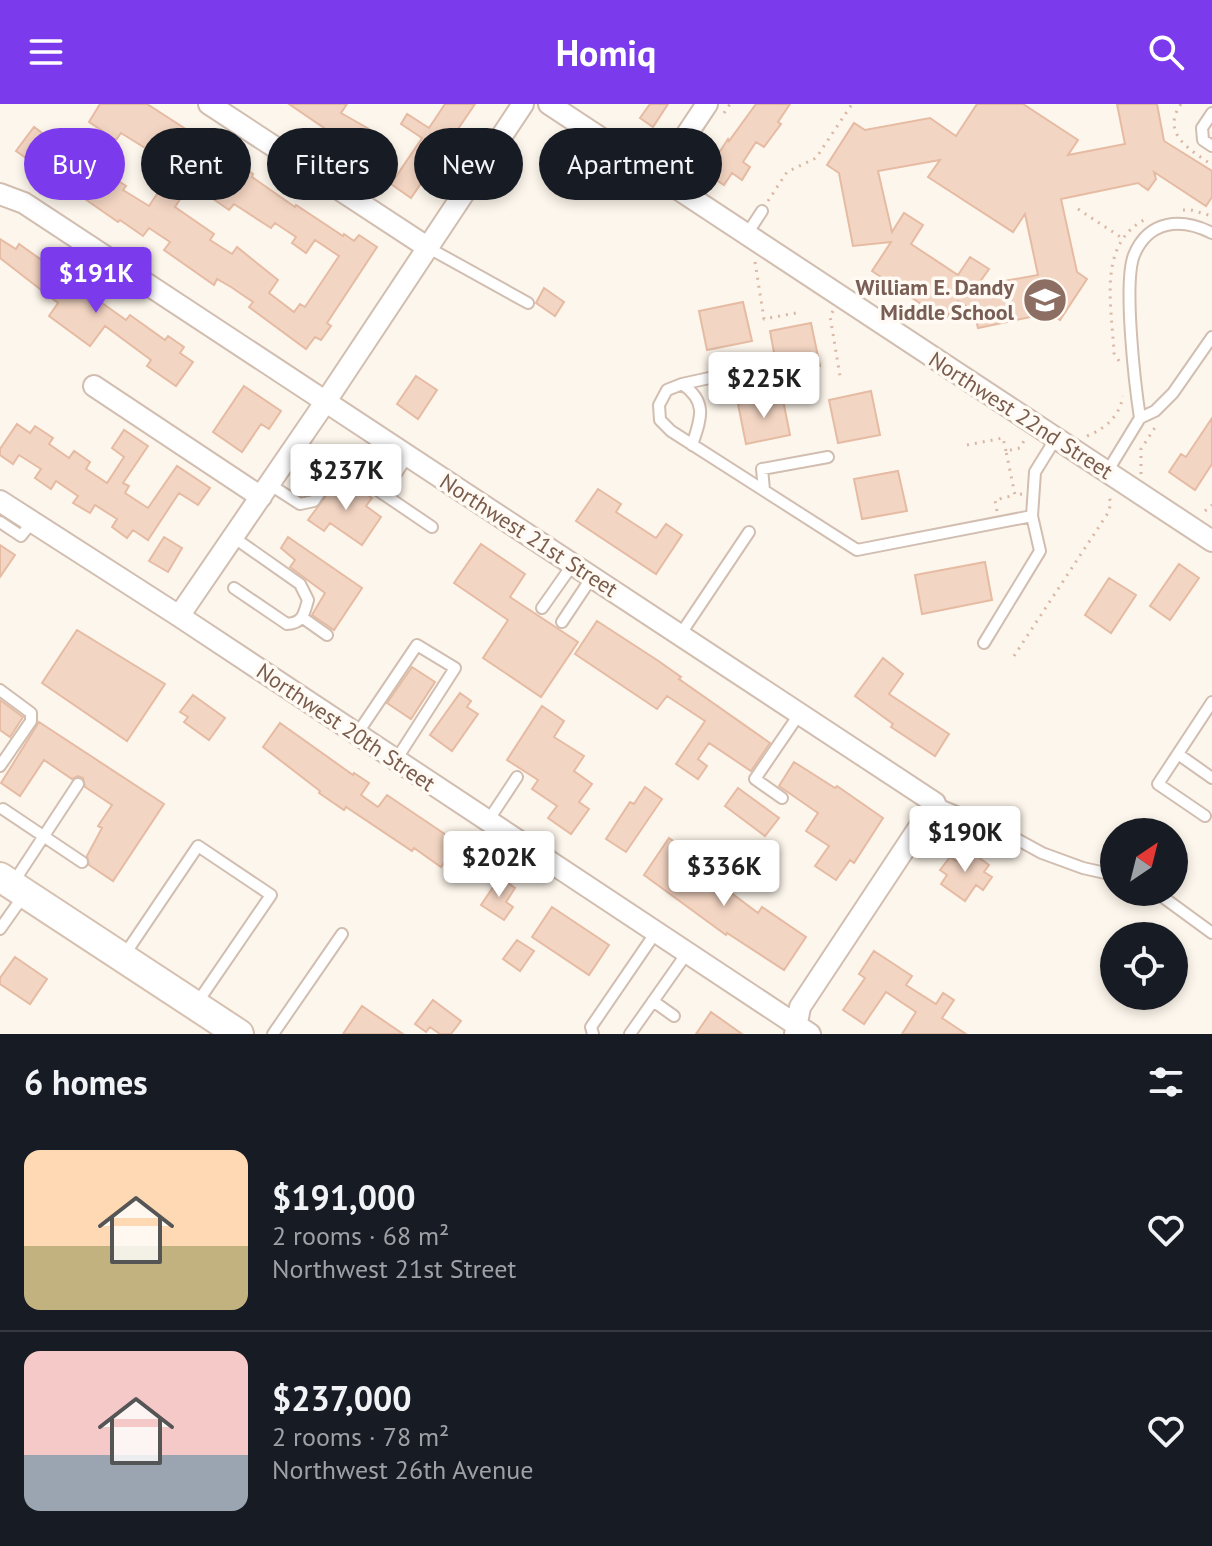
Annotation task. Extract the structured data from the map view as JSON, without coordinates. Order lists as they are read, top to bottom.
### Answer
{
  "streets": {
    "street": ["Northwest 22nd Street", "Northwest 21st Street", "Northwest 20th Street"]
  },
  "places": {
    "school or university": ["William E. Dandy Middle School"]
  },
  "north": "top right",
  "page": {
    "header": "Homiq",
    "chip": [
      "Buy",
      "Rent",
      "Filters",
      "New",
      "Apartment"
    ],
    "price": [
      "$191K",
      "$225K",
      "$237K",
      "$190K",
      "$202K",
      "$336K"
    ],
    "heading": "6 homes",
    "list": [
      {
        "name": "$191,000",
        "note": "2 rooms · 68 m² · Northwest 21st Street"
      },
      {
        "name": "$237,000",
        "note": "2 rooms · 78 m² · Northwest 26th Avenue"
      }
    ]
  }
}
